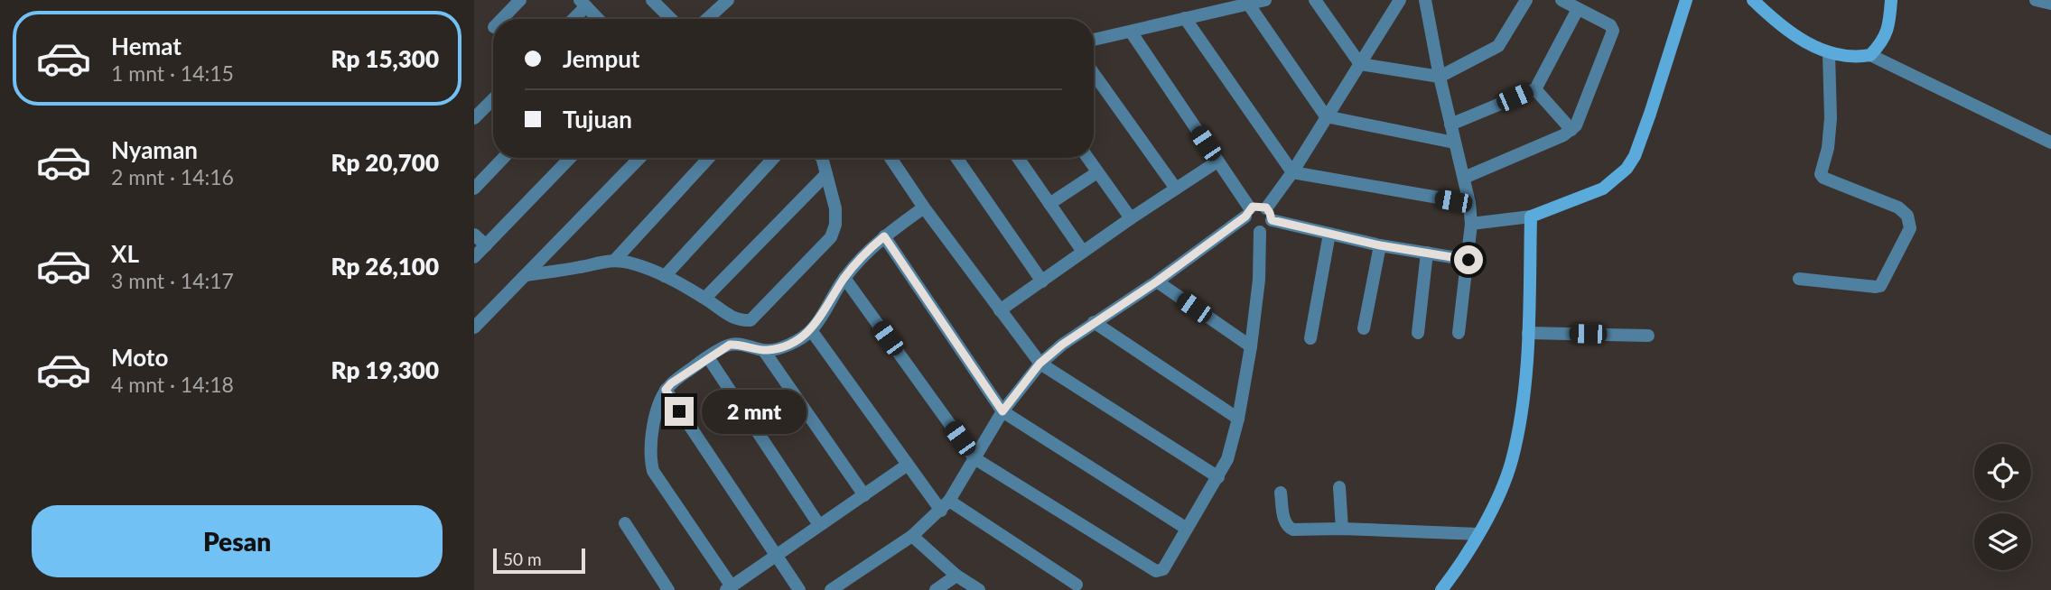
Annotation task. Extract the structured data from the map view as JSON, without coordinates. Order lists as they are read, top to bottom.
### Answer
{
  "scale_bar": "50 m",
  "page": {
    "list": [
      {
        "name": "Hemat",
        "note": "1 mnt · 14:15",
        "value": "Rp 15,300"
      },
      {
        "name": "Nyaman",
        "note": "2 mnt · 14:16",
        "value": "Rp 20,700"
      },
      {
        "name": "XL",
        "note": "3 mnt · 14:17",
        "value": "Rp 26,100"
      },
      {
        "name": "Moto",
        "note": "4 mnt · 14:18",
        "value": "Rp 19,300"
      }
    ],
    "banner": ["Jemput", "Tujuan"],
    "bubble": "2 mnt",
    "buttons": "Pesan",
    "scale": "50 m"
  }
}
